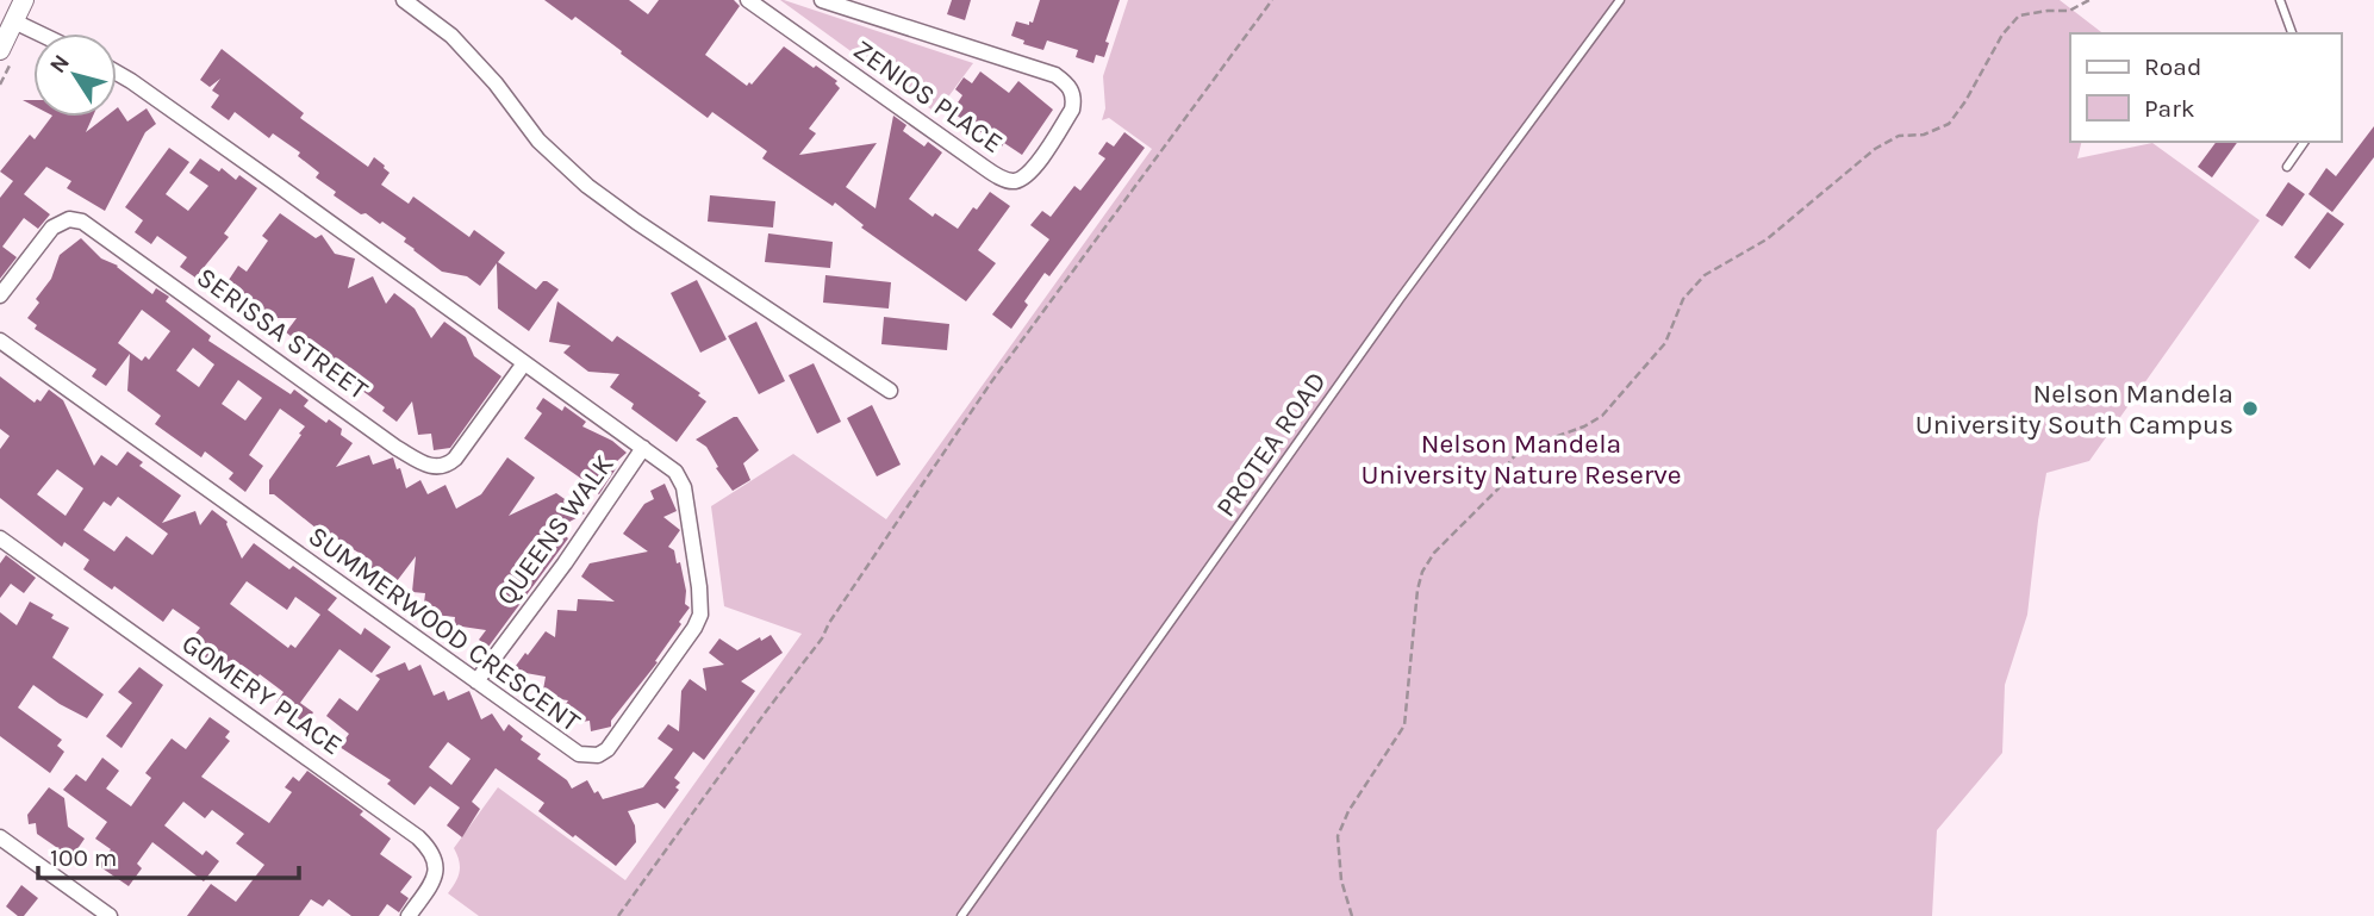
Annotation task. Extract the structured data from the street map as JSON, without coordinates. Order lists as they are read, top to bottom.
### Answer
{
  "streets": {
    "street": [
      "ZENIOS PLACE",
      "SERISSA STREET",
      "QUEENS WALK",
      "SUMMERWOOD CRESCENT",
      "GOMERY PLACE"
    ],
    "lane": ["PROTEA ROAD"]
  },
  "crossings": [
    ["SERISSA STREET", "SUMMERWOOD CRESCENT"],
    ["QUEENS WALK", "SUMMERWOOD CRESCENT"]
  ],
  "parks": ["Nelson Mandela University Nature Reserve"],
  "places": ["Nelson Mandela University South Campus"],
  "legend": ["Road", "Park"],
  "scale_bar": "100 m",
  "north": "top left"
}
